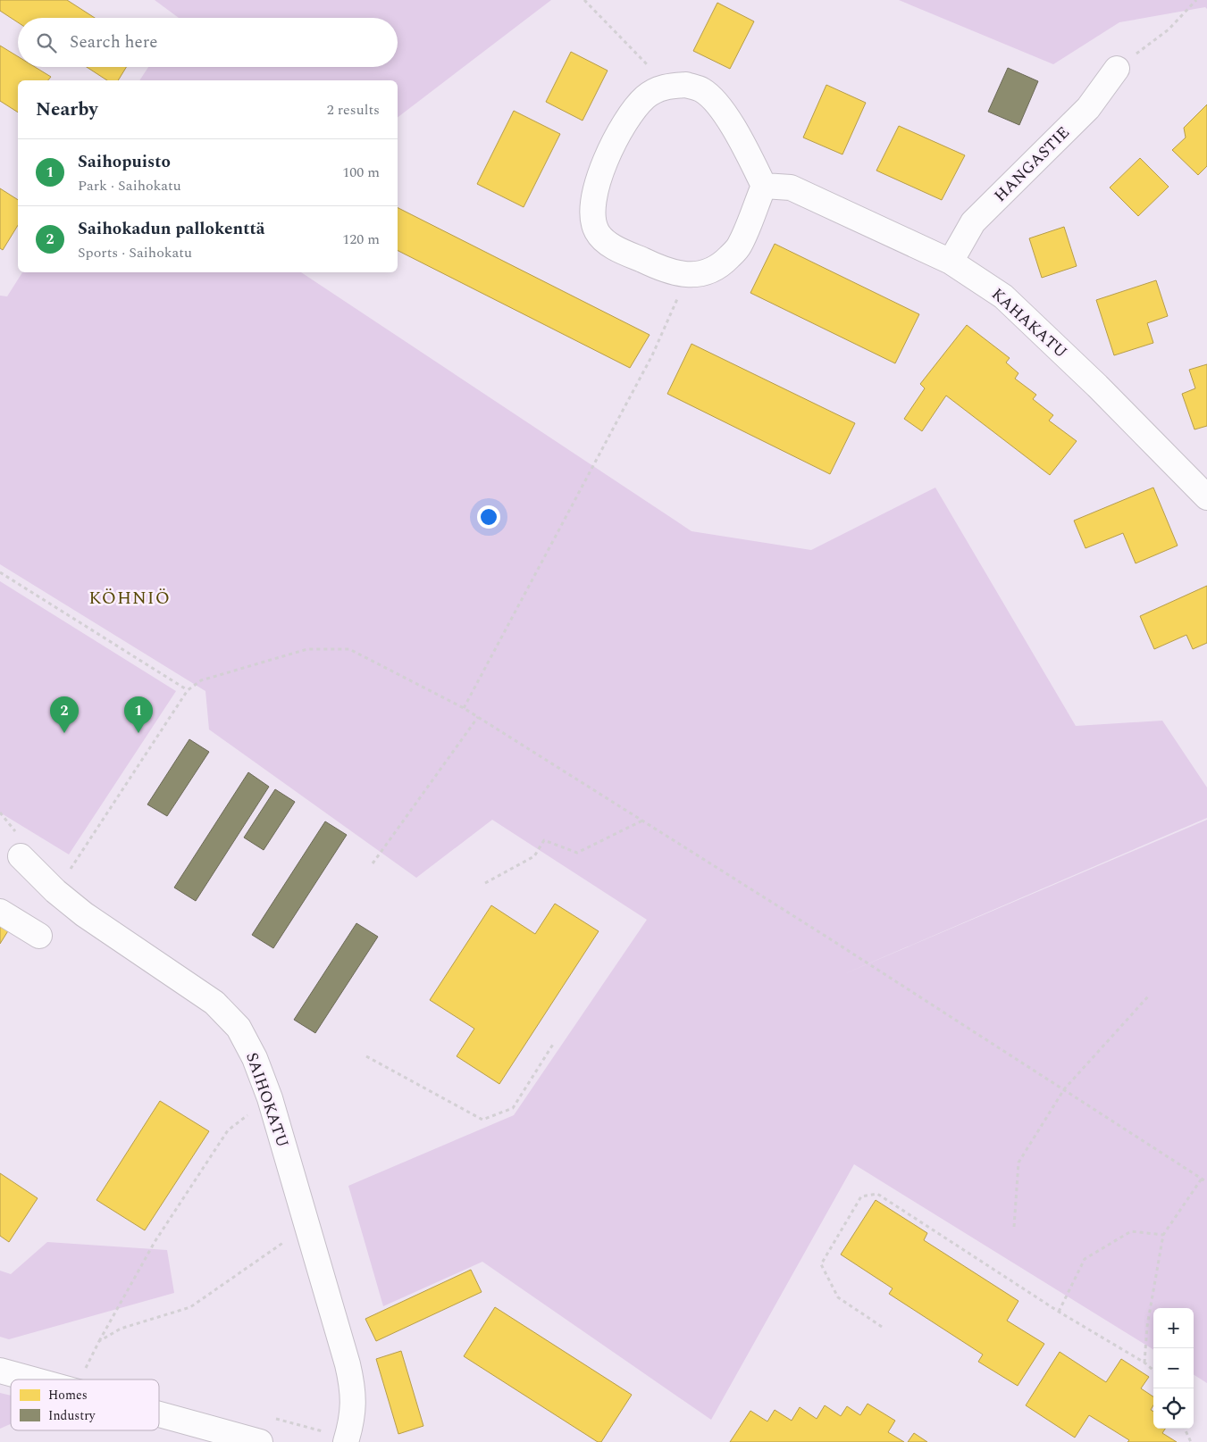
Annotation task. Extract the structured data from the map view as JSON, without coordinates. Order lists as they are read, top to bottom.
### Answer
{
  "streets": {
    "street": ["HANGASTIE", "KAHAKATU", "SAIHOKATU"]
  },
  "crossings": [
    ["HANGASTIE", "KAHAKATU"]
  ],
  "districts": ["KÖHNIÖ"],
  "legend": ["Homes", "Industry"],
  "page": {
    "search": "Search here",
    "heading": ["Nearby", "2 results"],
    "list": [
      {
        "mark": "1",
        "name": "Saihopuisto",
        "note": "Park · Saihokatu",
        "value": "100 m"
      },
      {
        "mark": "2",
        "name": "Saihokadun pallokenttä",
        "note": "Sports · Saihokatu",
        "value": "120 m"
      }
    ],
    "pins": ["1", "2"],
    "map_buttons": ["+", "−"]
  }
}
